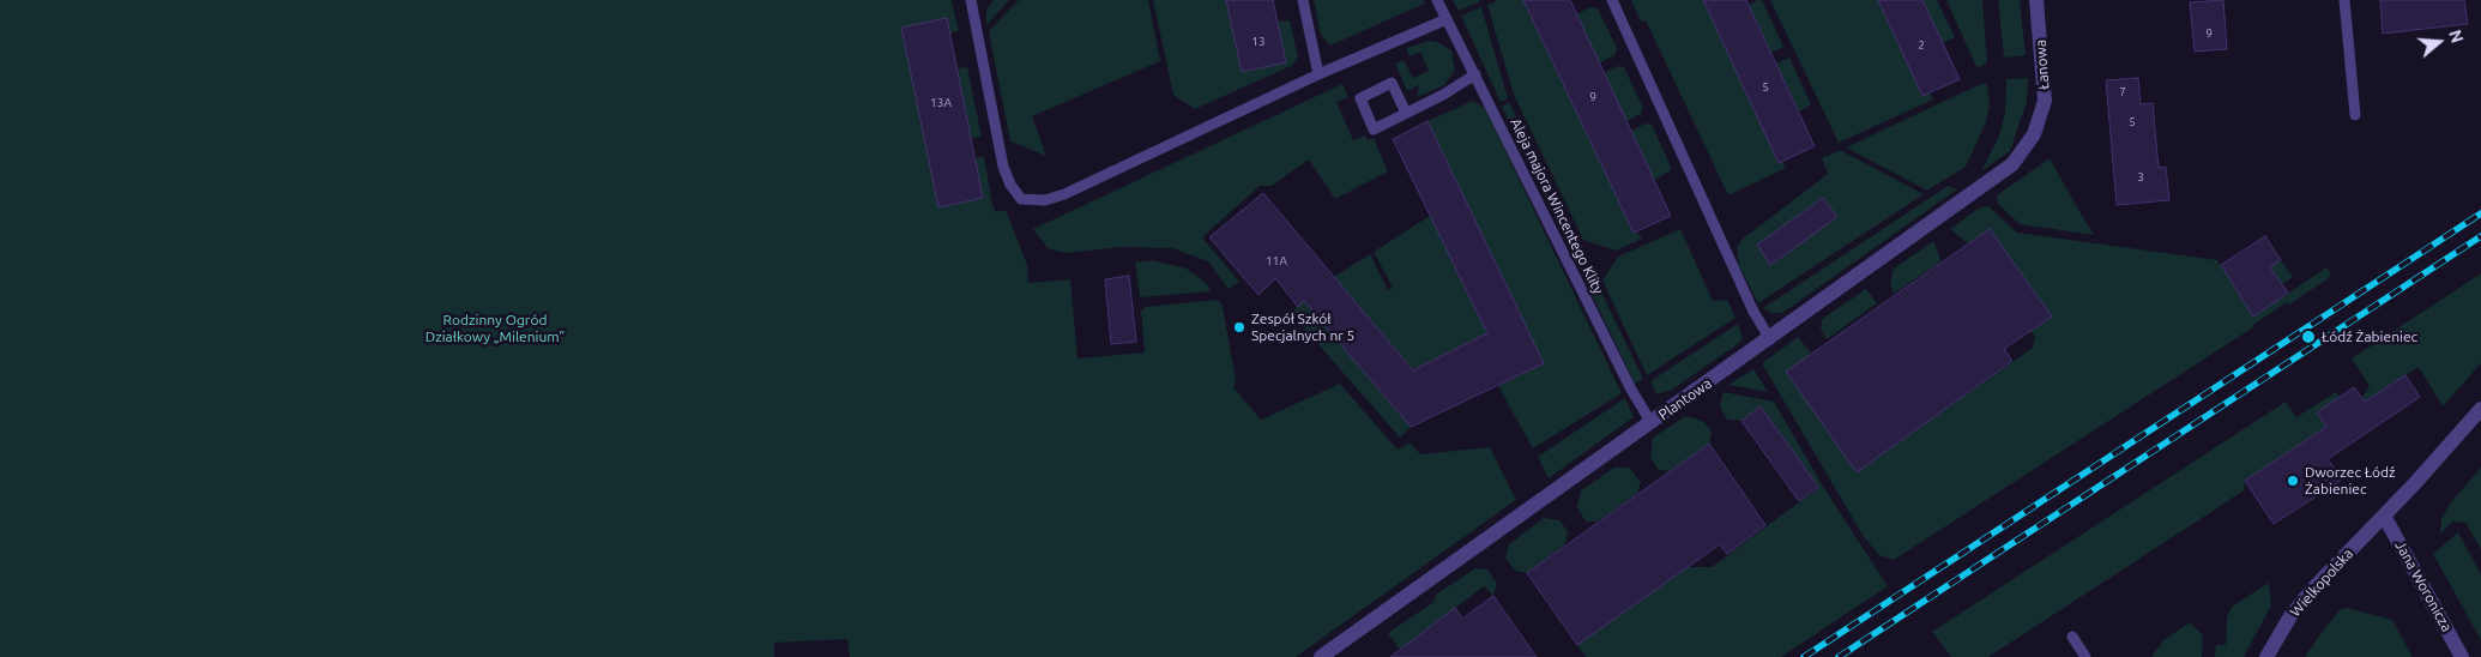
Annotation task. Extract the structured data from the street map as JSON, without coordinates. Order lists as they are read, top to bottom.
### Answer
{
  "streets": {
    "street": [
      "Łanowa",
      "Plantowa",
      "Wielkopolska",
      "Jana Woronicza"
    ],
    "lane": ["Aleja majora Wincentego Klity"]
  },
  "crossings": [
    ["Łanowa", "Plantowa"],
    ["Aleja majora Wincentego Klity", "Plantowa"],
    ["Wielkopolska", "Jana Woronicza"]
  ],
  "parks": ["Rodzinny Ogród Działkowy „Milenium”"],
  "places": ["Zespół Szkół Specjalnych nr 5", "Łódź Żabieniec", "Dworzec Łódź Żabieniec"],
  "house_numbers": [
    "9",
    "13",
    "2",
    "5",
    "7",
    "9",
    "13A",
    "5",
    "3",
    "11A"
  ],
  "north": "right"
}
